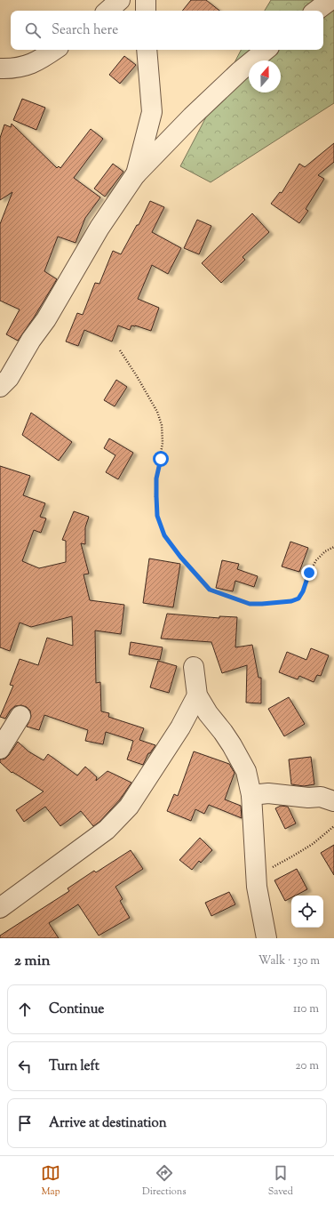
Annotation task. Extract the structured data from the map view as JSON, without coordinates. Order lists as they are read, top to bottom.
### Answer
{
  "north": "top",
  "page": {
    "search": "Search here",
    "heading": ["2 min", "Walk · 130 m"],
    "list": [
      ["Continue", "110 m"],
      ["Turn left", "20 m"],
      "Arrive at destination"
    ],
    "nav": ["Map", "Directions", "Saved"]
  }
}
